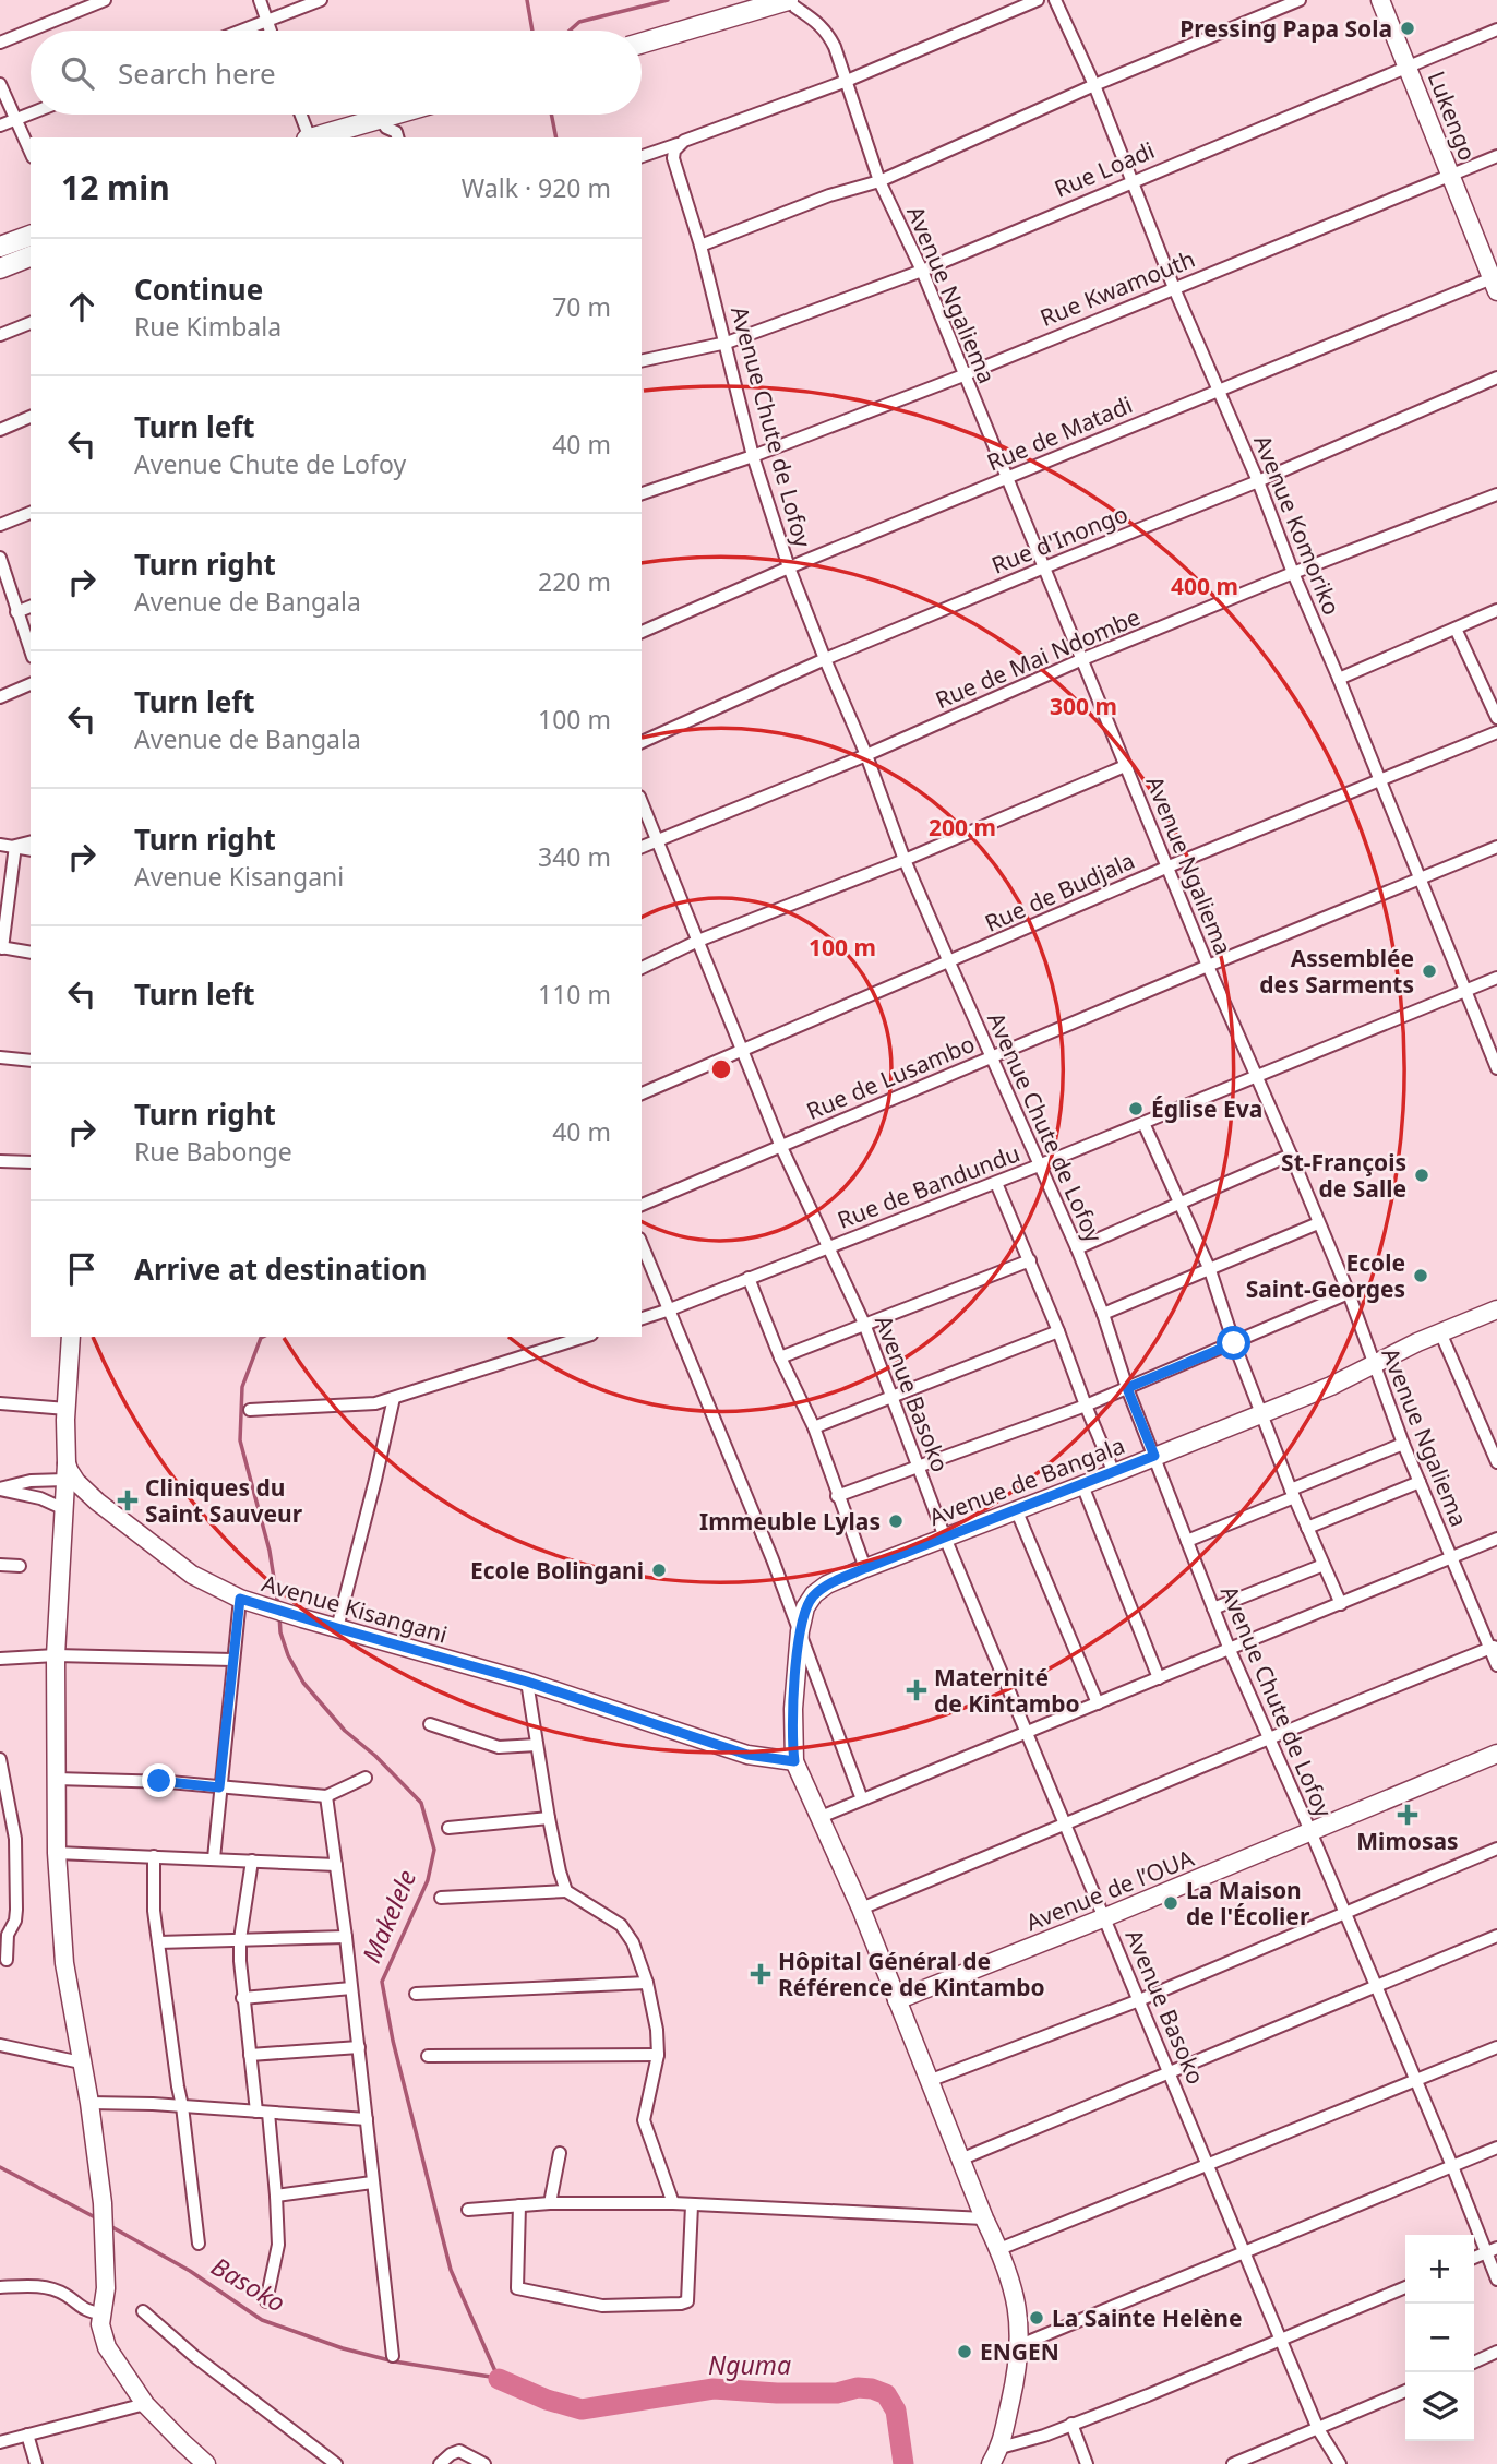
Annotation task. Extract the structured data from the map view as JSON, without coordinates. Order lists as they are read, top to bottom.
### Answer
{
  "streets": {
    "street": [
      "Lukengo",
      "Rue Loadi",
      "Rue Kwamouth",
      "Avenue Ngaliema",
      "Avenue Chute de Lofoy",
      "Rue de Matadi",
      "Avenue Komoriko",
      "Rue d'Inongo",
      "Rue de Mai Ndombe",
      "Rue de Budjala",
      "Rue de Lusambo",
      "Rue de Bandundu",
      "Avenue Basoko",
      "Avenue de Bangala",
      "Avenue Kisangani",
      "Avenue de l’OUA"
    ]
  },
  "crossings": [
    ["Lukengo", "Rue Loadi"],
    ["Lukengo", "Rue Kwamouth"],
    ["Lukengo", "Rue de Matadi"],
    ["Rue Loadi", "Avenue Ngaliema"],
    ["Rue Loadi", "Avenue Chute de Lofoy"],
    ["Rue Loadi", "Avenue Komoriko"],
    ["Rue Kwamouth", "Avenue Ngaliema"],
    ["Rue Kwamouth", "Avenue Chute de Lofoy"],
    ["Rue Kwamouth", "Avenue Komoriko"],
    ["Avenue Ngaliema", "Rue de Matadi"],
    ["Avenue Ngaliema", "Rue d'Inongo"],
    ["Avenue Ngaliema", "Rue de Mai Ndombe"],
    ["Avenue Ngaliema", "Rue de Budjala"],
    ["Avenue Ngaliema", "Rue de Lusambo"],
    ["Avenue Ngaliema", "Rue de Bandundu"],
    ["Avenue Ngaliema", "Avenue de Bangala"],
    ["Avenue Chute de Lofoy", "Rue de Matadi"],
    ["Avenue Chute de Lofoy", "Rue d'Inongo"],
    ["Avenue Chute de Lofoy", "Rue de Mai Ndombe"],
    ["Avenue Chute de Lofoy", "Rue de Budjala"],
    ["Avenue Chute de Lofoy", "Rue de Lusambo"],
    ["Avenue Chute de Lofoy", "Rue de Bandundu"],
    ["Avenue Chute de Lofoy", "Avenue de Bangala"],
    ["Avenue Chute de Lofoy", "Avenue de l’OUA"],
    ["Rue de Matadi", "Avenue Komoriko"],
    ["Avenue Komoriko", "Rue d'Inongo"],
    ["Avenue Komoriko", "Rue de Mai Ndombe"],
    ["Avenue Komoriko", "Rue de Budjala"],
    ["Avenue Komoriko", "Rue de Lusambo"],
    ["Avenue Komoriko", "Rue de Bandundu"],
    ["Rue de Mai Ndombe", "Avenue Basoko"],
    ["Rue de Budjala", "Avenue Basoko"],
    ["Rue de Lusambo", "Avenue Basoko"],
    ["Rue de Bandundu", "Avenue Basoko"],
    ["Avenue Basoko", "Avenue de Bangala"],
    ["Avenue Basoko", "Avenue de l’OUA"],
    ["Avenue de Bangala", "Avenue Kisangani"]
  ],
  "water": ["Makelele", "Basoko", "Nguma"],
  "places": {
    "other": [
      "Pressing Papa Sola",
      "Assemblée des Sarments",
      "Église Eva",
      "St-François de Salle",
      "Ecole Saint-Georges",
      "Immeuble Lylas",
      "Ecole Bolingani",
      "La Maison de l'Écolier",
      "La Sainte Helène",
      "ENGEN"
    ],
    "health": [
      "Cliniques du Saint Sauveur",
      "Maternité de Kintambo",
      "Mimosas",
      "Hôpital Général de Référence de Kintambo"
    ]
  },
  "page": {
    "search": "Search here",
    "heading": ["12 min", "Walk · 920 m"],
    "list": [
      ["Continue", "Rue Kimbala", "70 m"],
      ["Turn left", "Avenue Chute de Lofoy", "40 m"],
      ["Turn right", "Avenue de Bangala", "220 m"],
      ["Turn left", "Avenue de Bangala", "100 m"],
      ["Turn right", "Avenue Kisangani", "340 m"],
      ["Turn left", "110 m"],
      ["Turn right", "Rue Babonge", "40 m"],
      "Arrive at destination"
    ],
    "map_buttons": ["+", "−"]
  },
  "rings": [
    "400 m",
    "300 m",
    "200 m",
    "100 m"
  ]
}
